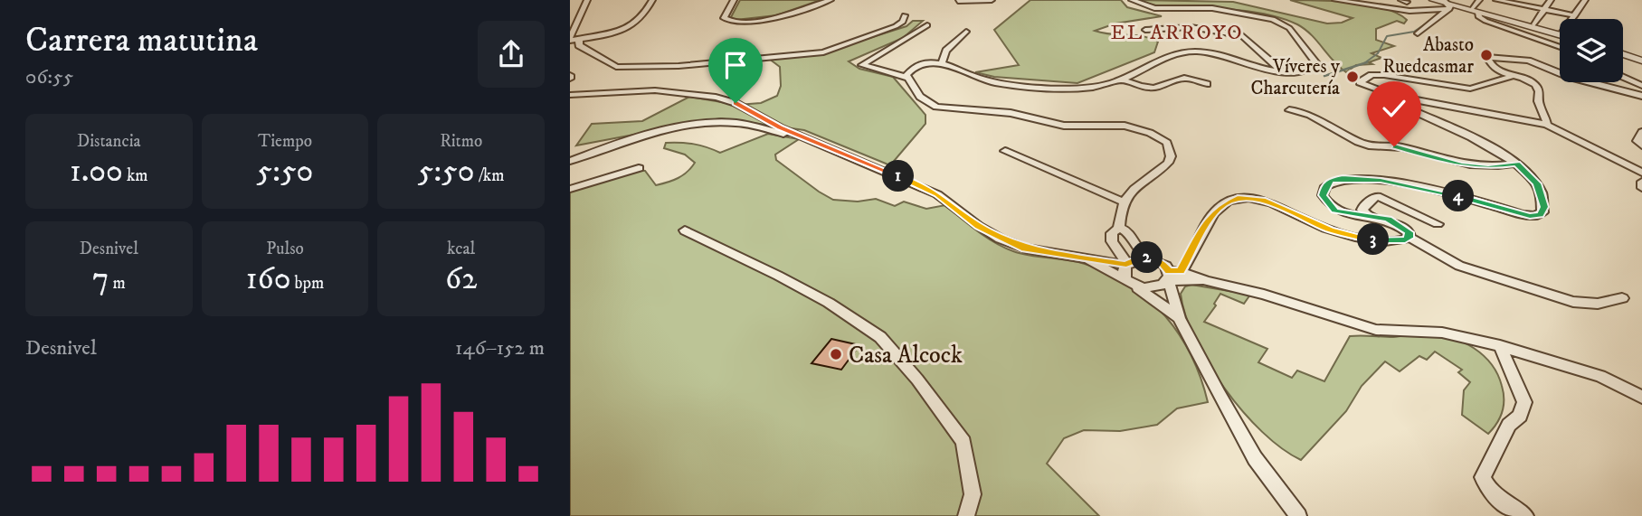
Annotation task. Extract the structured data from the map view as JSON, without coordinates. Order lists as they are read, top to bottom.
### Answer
{
  "districts": ["EL ARROYO"],
  "places": ["Abasto Ruedcasmar", "Víveres y Charcutería", "Casa Alcock"],
  "page": {
    "heading": ["Carrera matutina", "06:55"],
    "stats": [
      ["Distancia", "1.00 km"],
      ["Tiempo", "5:50"],
      ["Ritmo", "5:50 /km"],
      ["Desnivel", "7 m"],
      ["Pulso", "160 bpm"],
      ["kcal", "62"]
    ],
    "pins": [
      "1",
      "4",
      "3",
      "2"
    ],
    "chart": ["Desnivel", "146–152 m"]
  }
}
